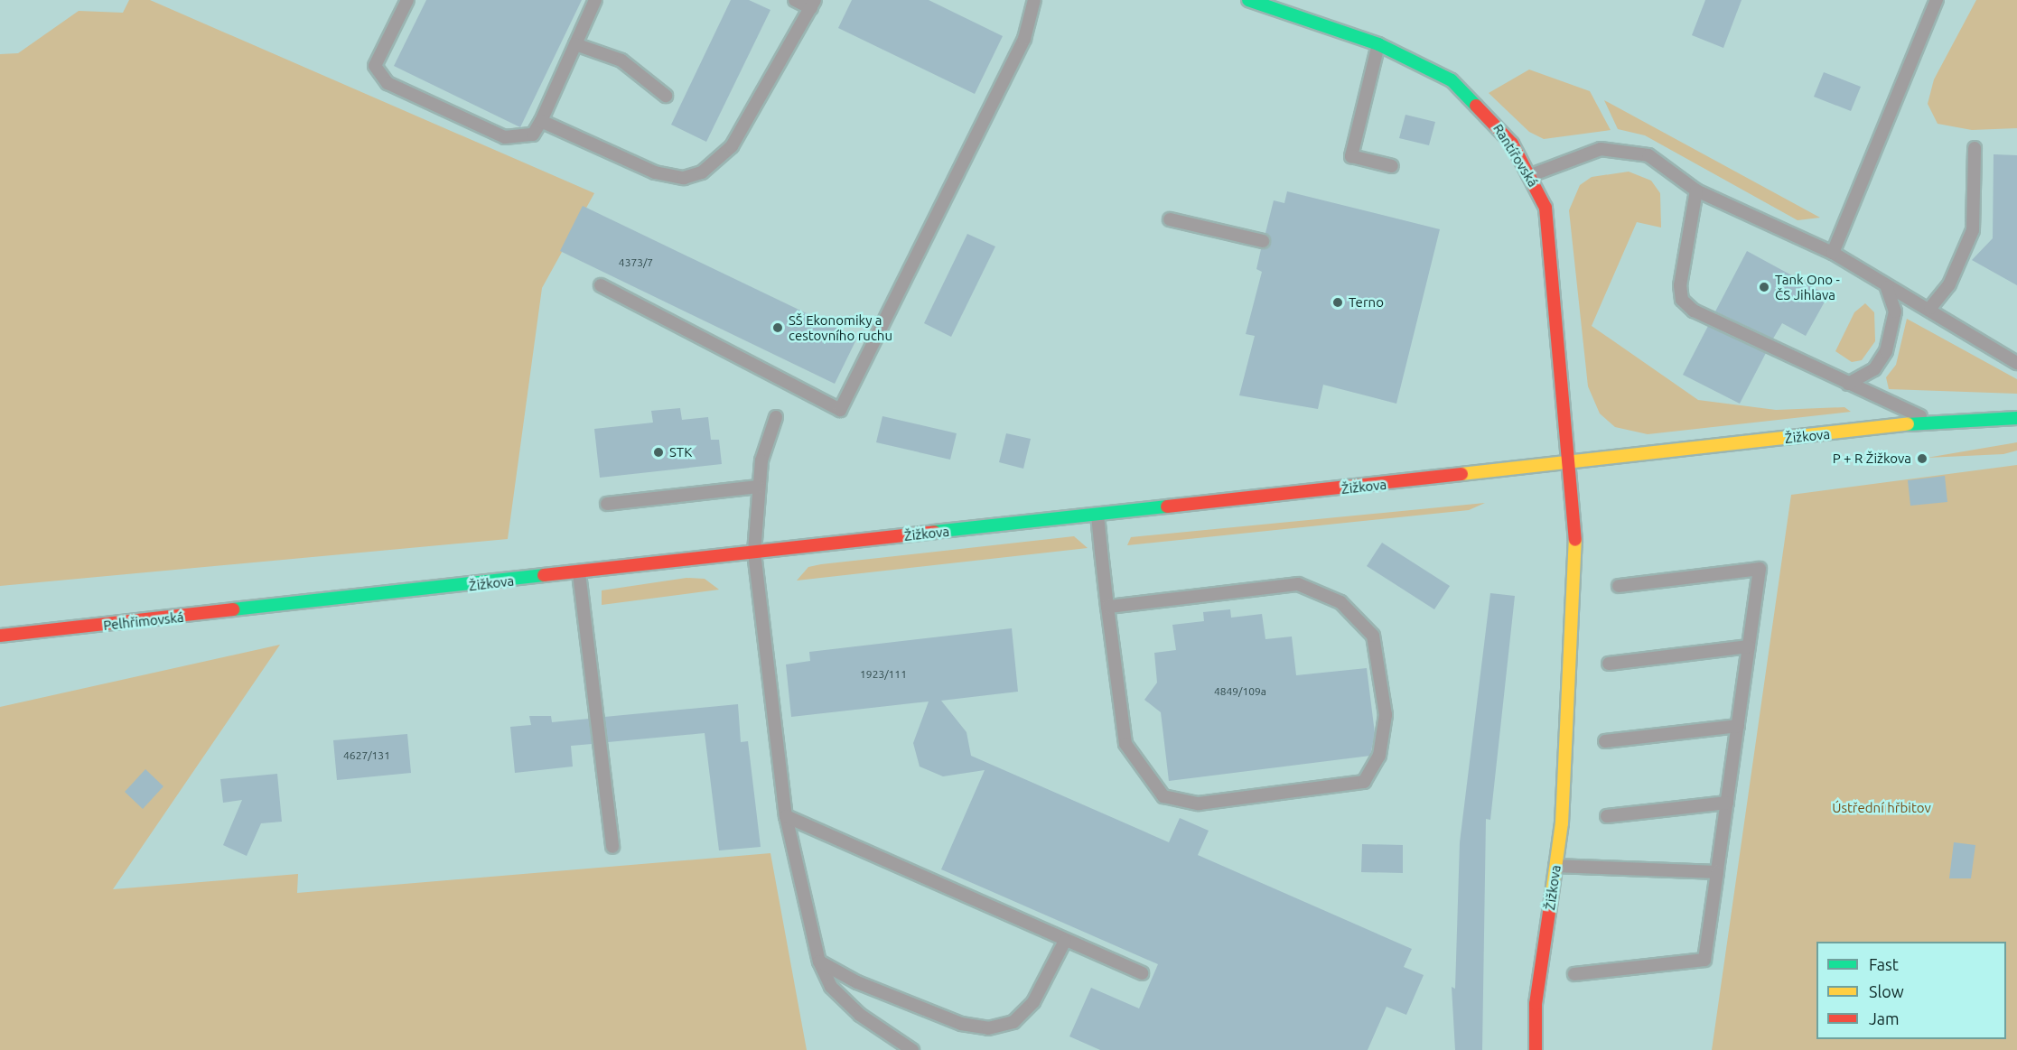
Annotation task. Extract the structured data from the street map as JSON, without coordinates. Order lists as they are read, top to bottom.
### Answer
{
  "streets": {
    "main road": ["Rantířovská", "Žižkova", "Pelhřimovská"]
  },
  "crossings": [
    ["Rantířovská", "Žižkova"],
    ["Žižkova", "Pelhřimovská"]
  ],
  "parks": ["Ústřední hřbitov"],
  "places": [
    "Tank Ono - ČS Jihlava",
    "Terno",
    "SŠ Ekonomiky a cestovního ruchu",
    "STK",
    "P + R Žižkova"
  ],
  "house_numbers": [
    "4373/7",
    "1923/111",
    "4849/109a",
    "4627/131"
  ],
  "legend": ["Fast", "Slow", "Jam"]
}
